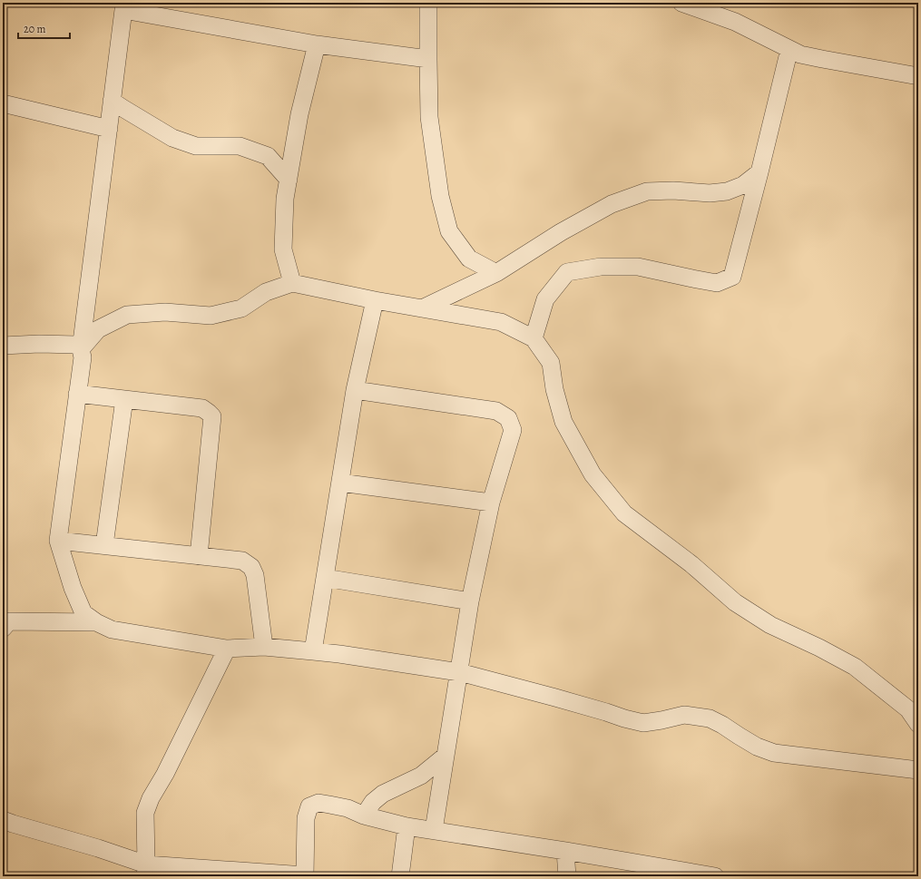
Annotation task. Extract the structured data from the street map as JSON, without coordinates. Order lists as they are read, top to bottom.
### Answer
{
  "scale_bar": "20 m"
}
